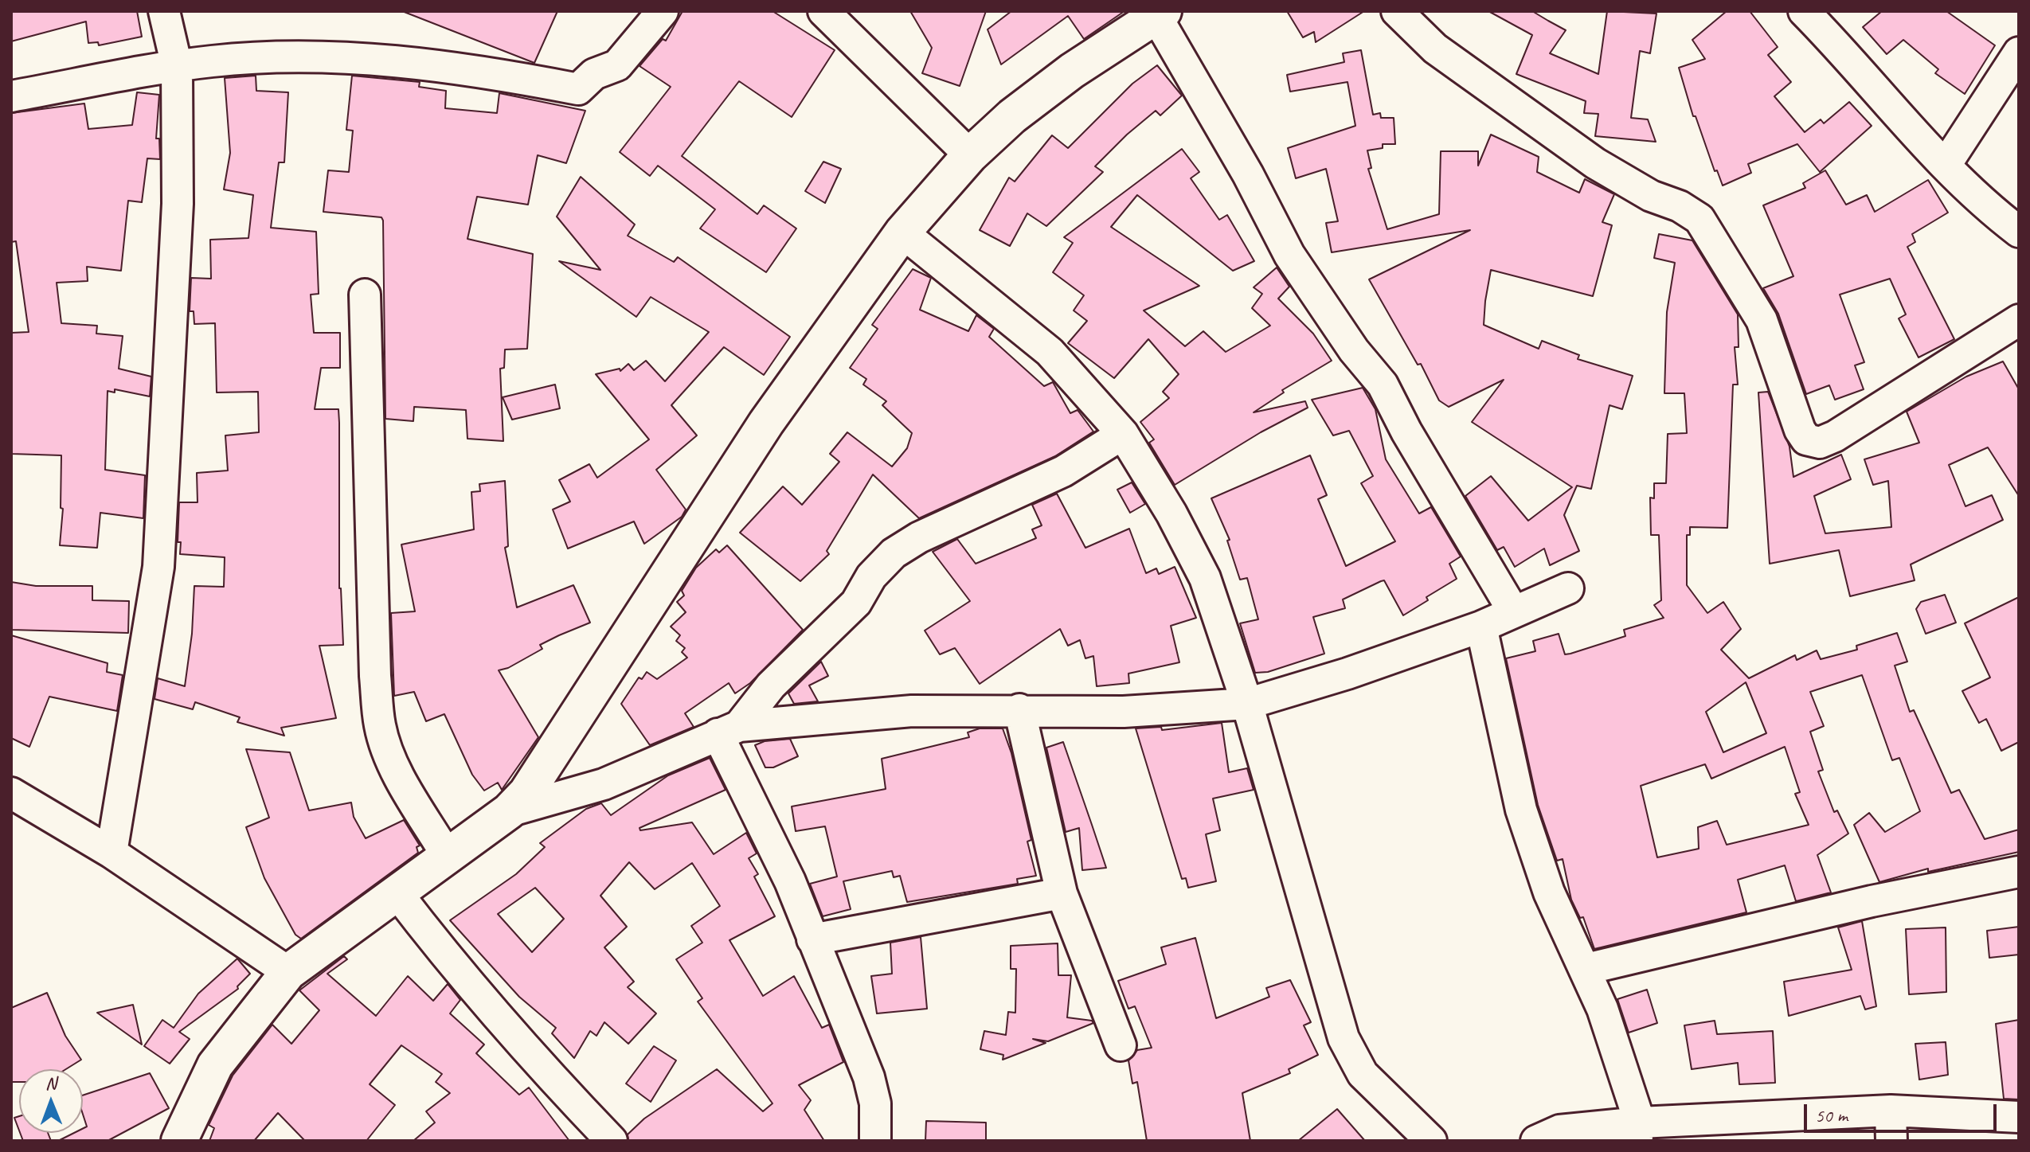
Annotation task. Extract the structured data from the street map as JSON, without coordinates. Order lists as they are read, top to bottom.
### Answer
{
  "scale_bar": "50 m",
  "north": "top"
}
